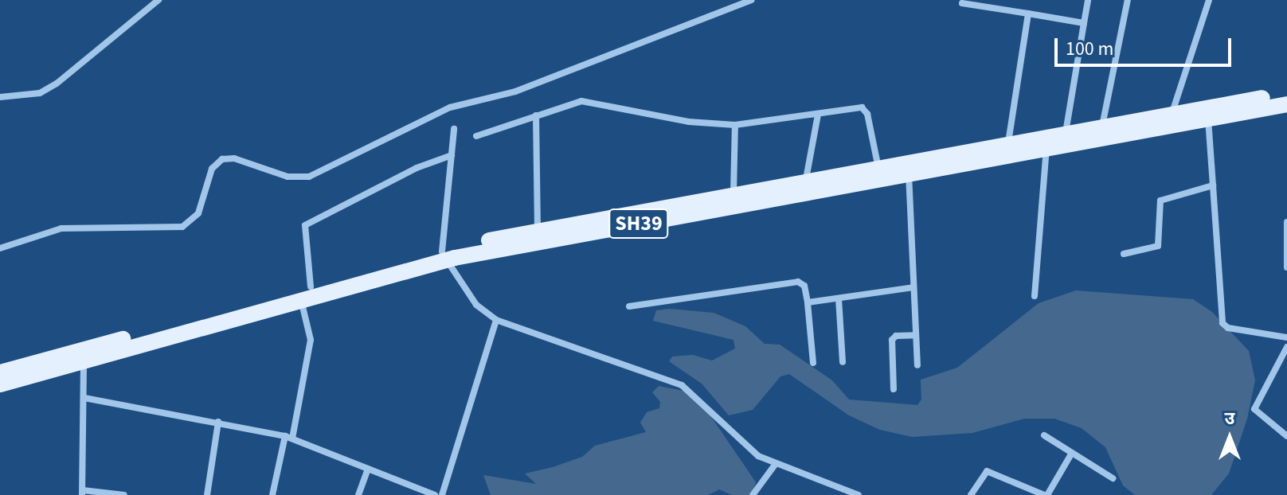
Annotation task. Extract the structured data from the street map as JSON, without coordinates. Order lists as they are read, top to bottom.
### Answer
{
  "streets": {
    "main road": ["SH39"]
  },
  "scale_bar": "100 m",
  "north": "top"
}
